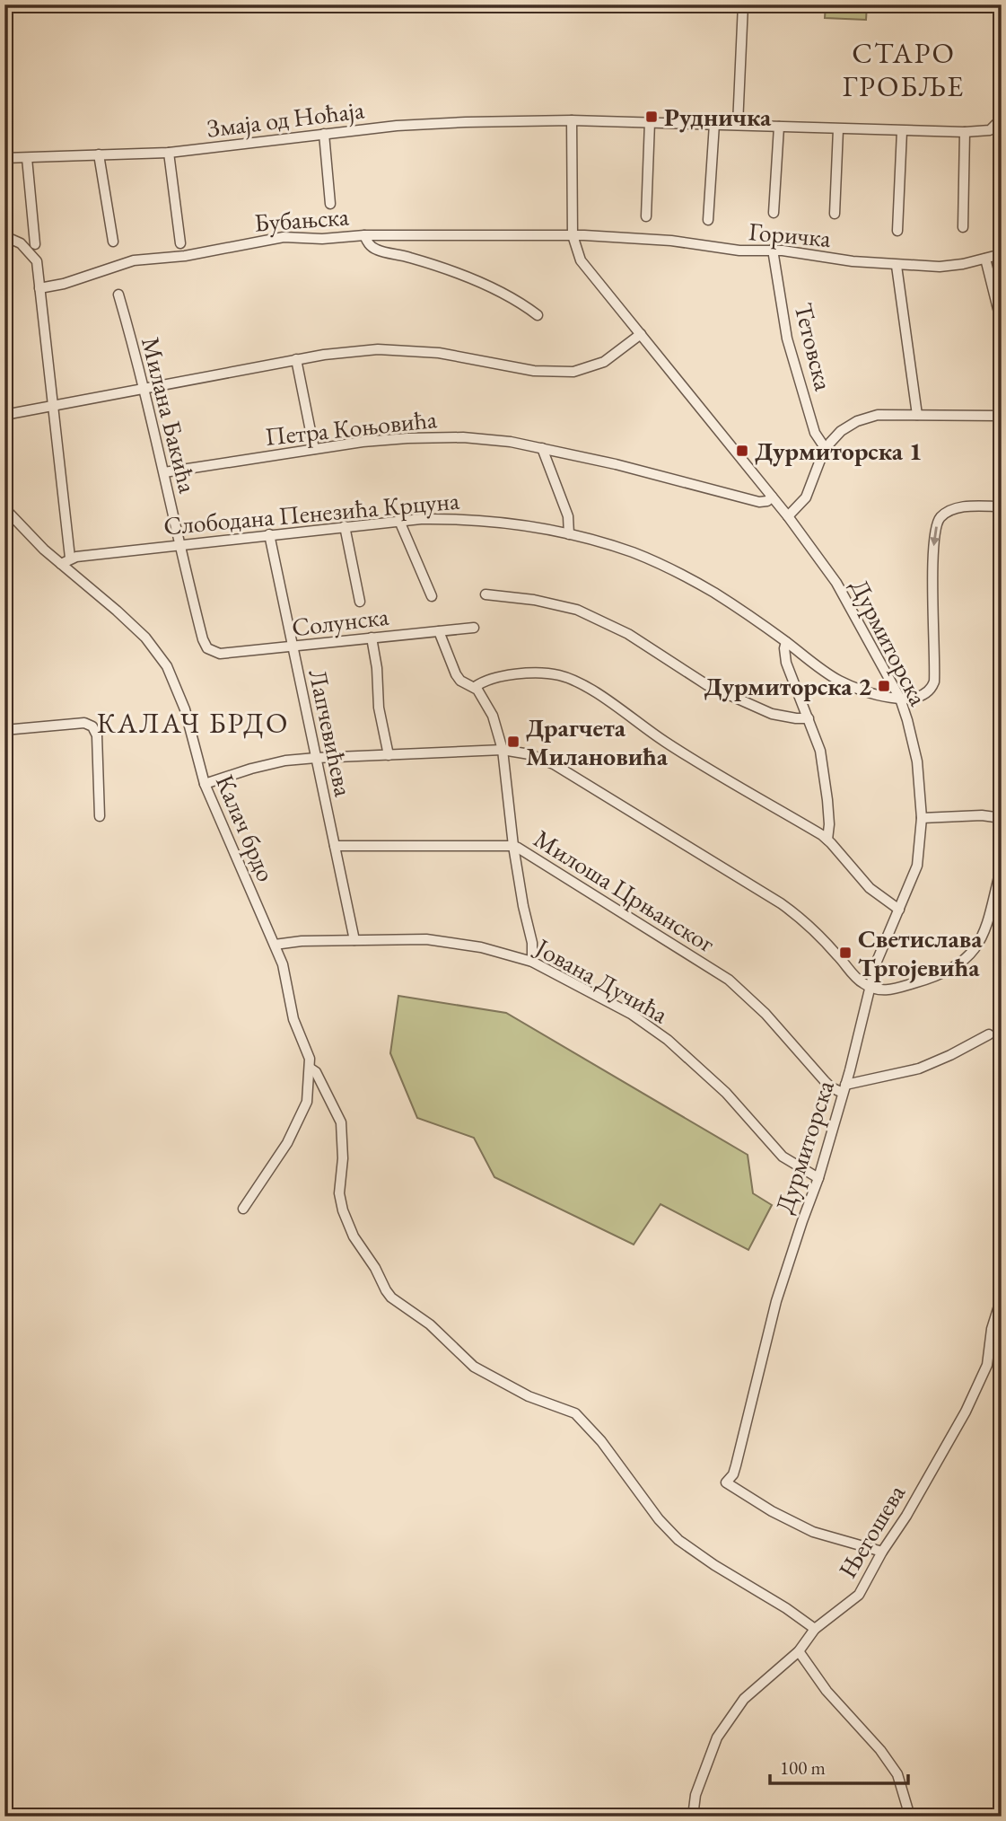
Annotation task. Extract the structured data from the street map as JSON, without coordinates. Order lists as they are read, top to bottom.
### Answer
{
  "streets": {
    "street": [
      "Змаја од Ноћаја",
      "Бубањска",
      "Горичка",
      "Тетовска",
      "Милана Бакића",
      "Петра Коњовића",
      "Слободана Пенезића Крцуна",
      "Солунска",
      "Дурмиторска",
      "Лапчевићева",
      "Калач брдо",
      "Милоша Црњанског",
      "Јована Дучића",
      "Његошева"
    ]
  },
  "crossings": [
    ["Змаја од Ноћаја", "Дурмиторска"],
    ["Бубањска", "Горичка"],
    ["Бубањска", "Дурмиторска"],
    ["Горичка", "Тетовска"],
    ["Горичка", "Дурмиторска"],
    ["Милана Бакића", "Петра Коњовића"],
    ["Милана Бакића", "Слободана Пенезића Крцуна"],
    ["Милана Бакића", "Солунска"],
    ["Петра Коњовића", "Дурмиторска"],
    ["Слободана Пенезића Крцуна", "Дурмиторска"],
    ["Слободана Пенезића Крцуна", "Лапчевићева"],
    ["Слободана Пенезића Крцуна", "Калач брдо"],
    ["Солунска", "Лапчевићева"],
    ["Дурмиторска", "Милоша Црњанског"],
    ["Дурмиторска", "Јована Дучића"],
    ["Дурмиторска", "Његошева"],
    ["Лапчевићева", "Милоша Црњанског"],
    ["Лапчевићева", "Јована Дучића"],
    ["Калач брдо", "Јована Дучића"]
  ],
  "districts": ["СТАРО ГРОБЉЕ", "КАЛАЧ БРДО"],
  "places": {
    "transit": [
      "Рудничка",
      "Дурмиторска 1",
      "Дурмиторска 2",
      "Драгчета Милановића",
      "Светислава Тргојевића"
    ]
  },
  "scale_bar": "100 m"
}
